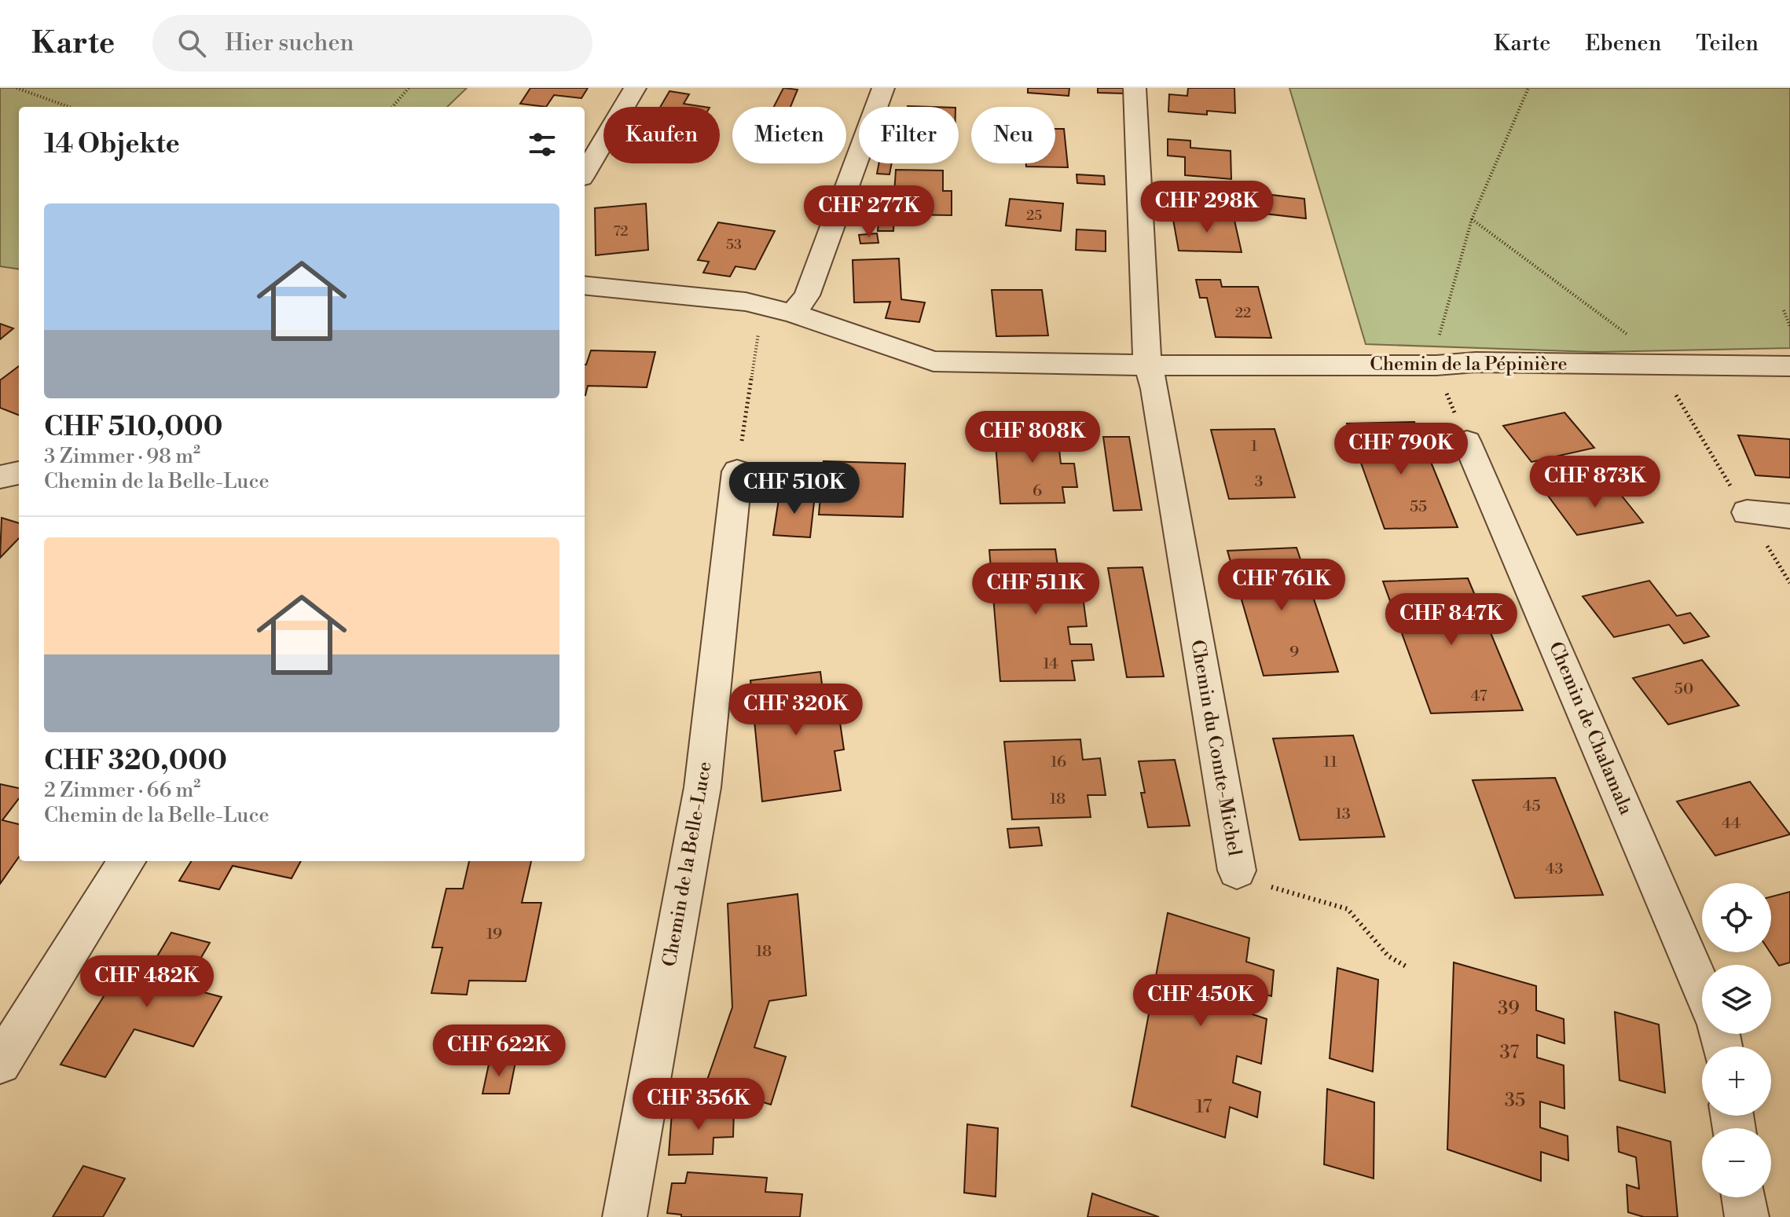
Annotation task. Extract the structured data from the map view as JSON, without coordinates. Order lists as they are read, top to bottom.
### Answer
{
  "streets": {
    "street": [
      "Chemin de la Pépinière",
      "Chemin de Chalamala",
      "Chemin du Comte-Michel",
      "Chemin de la Belle-Luce"
    ]
  },
  "crossings": [
    ["Chemin de la Pépinière", "Chemin du Comte-Michel"]
  ],
  "house_numbers": [
    "25",
    "72",
    "53",
    "22",
    "1",
    "3",
    "6",
    "55",
    "9",
    "14",
    "50",
    "47",
    "16",
    "11",
    "18",
    "45",
    "13",
    "44",
    "43",
    "19",
    "18",
    "39",
    "37",
    "35",
    "17"
  ],
  "page": {
    "header": "Karte",
    "search": "Hier suchen",
    "nav": ["Karte", "Ebenen", "Teilen"],
    "chip": [
      "Kaufen",
      "Mieten",
      "Filter",
      "Neu"
    ],
    "heading": "14 Objekte",
    "price": [
      "CHF 298K",
      "CHF 277K",
      "CHF 808K",
      "CHF 790K",
      "CHF 873K",
      "CHF 510K",
      "CHF 761K",
      "CHF 511K",
      "CHF 847K",
      "CHF 320K",
      "CHF 482K",
      "CHF 450K",
      "CHF 622K",
      "CHF 356K"
    ],
    "list": [
      {
        "name": "CHF 510,000",
        "note": "3 Zimmer · 98 m² · Chemin de la Belle-Luce"
      },
      {
        "name": "CHF 320,000",
        "note": "2 Zimmer · 66 m² · Chemin de la Belle-Luce"
      }
    ],
    "map_buttons": ["+", "−"]
  }
}
